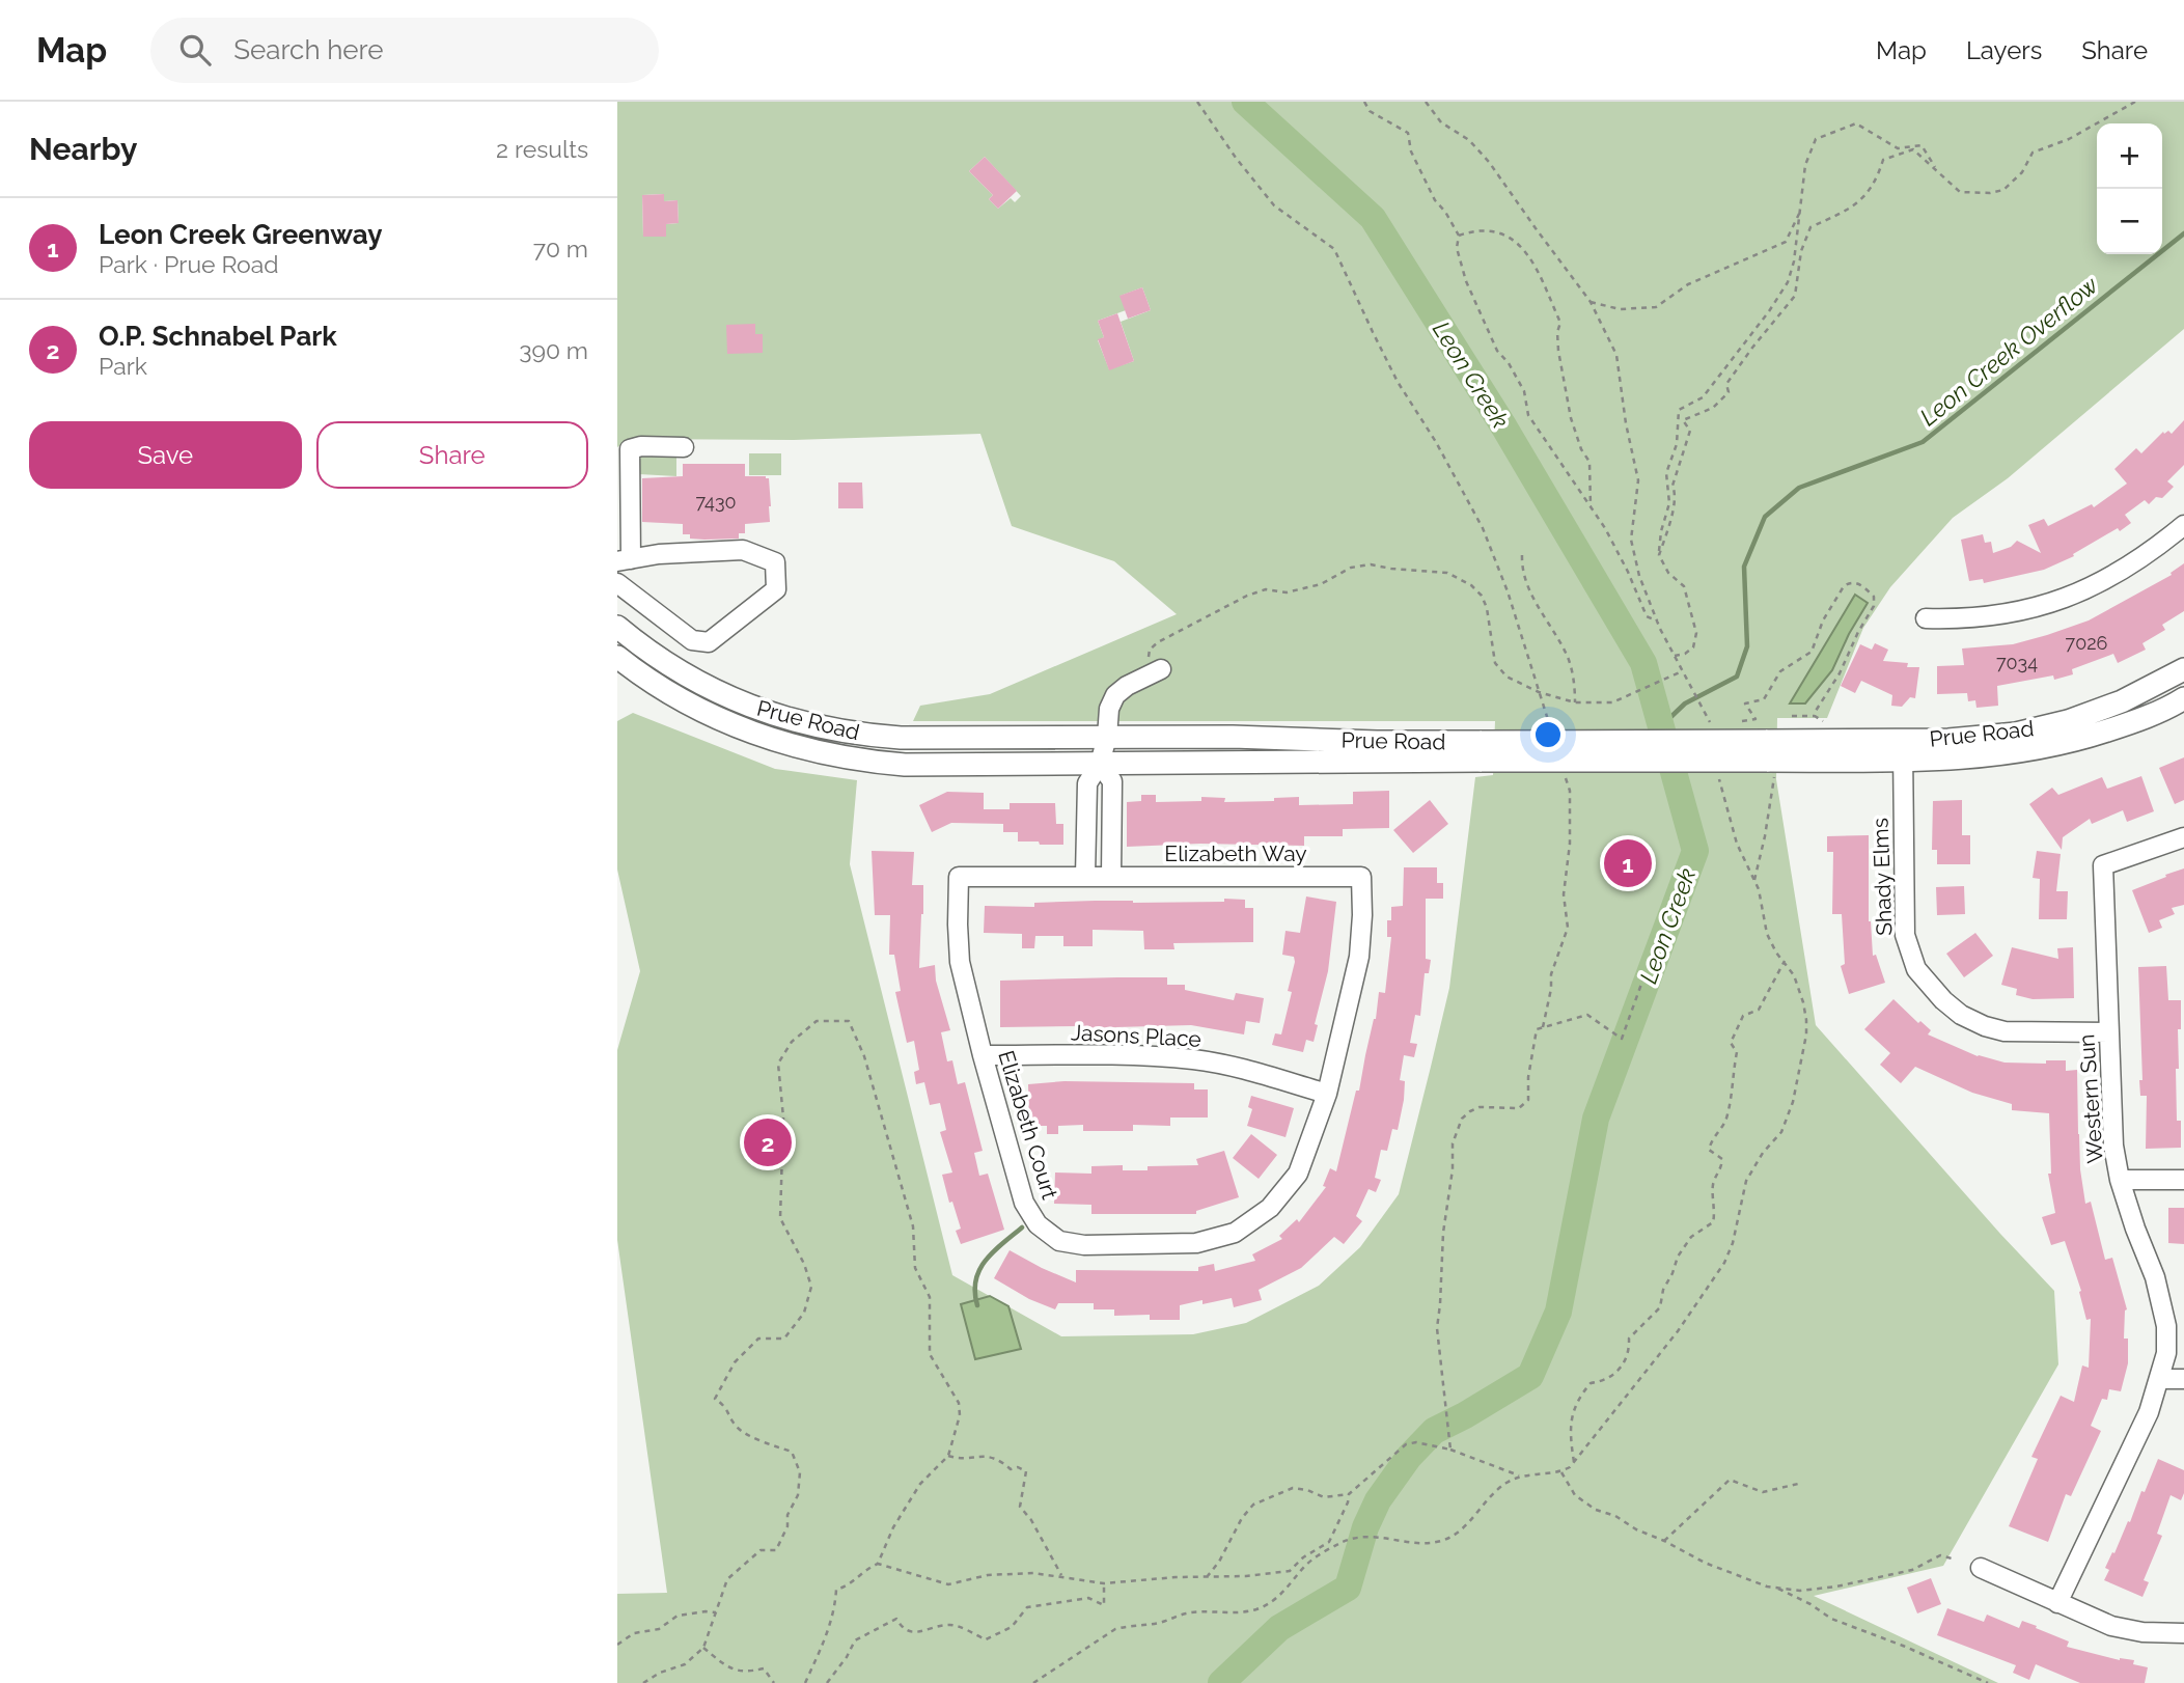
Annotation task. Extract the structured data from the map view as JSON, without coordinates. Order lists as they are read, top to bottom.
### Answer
{
  "streets": {
    "main road": ["Prue Road"],
    "street": [
      "Elizabeth Way",
      "Shady Elms",
      "Jasons Place",
      "Western Sun",
      "Elizabeth Court"
    ]
  },
  "crossings": [
    ["Prue Road", "Shady Elms"],
    ["Elizabeth Way", "Elizabeth Court"],
    ["Shady Elms", "Western Sun"],
    ["Jasons Place", "Elizabeth Court"]
  ],
  "water": ["Leon Creek Overflow", "Leon Creek"],
  "house_numbers": ["7430", "7026", "7034"],
  "page": {
    "header": "Map",
    "search": "Search here",
    "nav": ["Map", "Layers", "Share"],
    "heading": ["Nearby", "2 results"],
    "map_buttons": ["+", "−"],
    "list": [
      {
        "mark": "1",
        "name": "Leon Creek Greenway",
        "note": "Park · Prue Road",
        "value": "70 m"
      },
      {
        "mark": "2",
        "name": "O.P. Schnabel Park",
        "note": "Park",
        "value": "390 m"
      }
    ],
    "buttons": ["Save", "Share"],
    "pins": ["1", "2"]
  }
}
